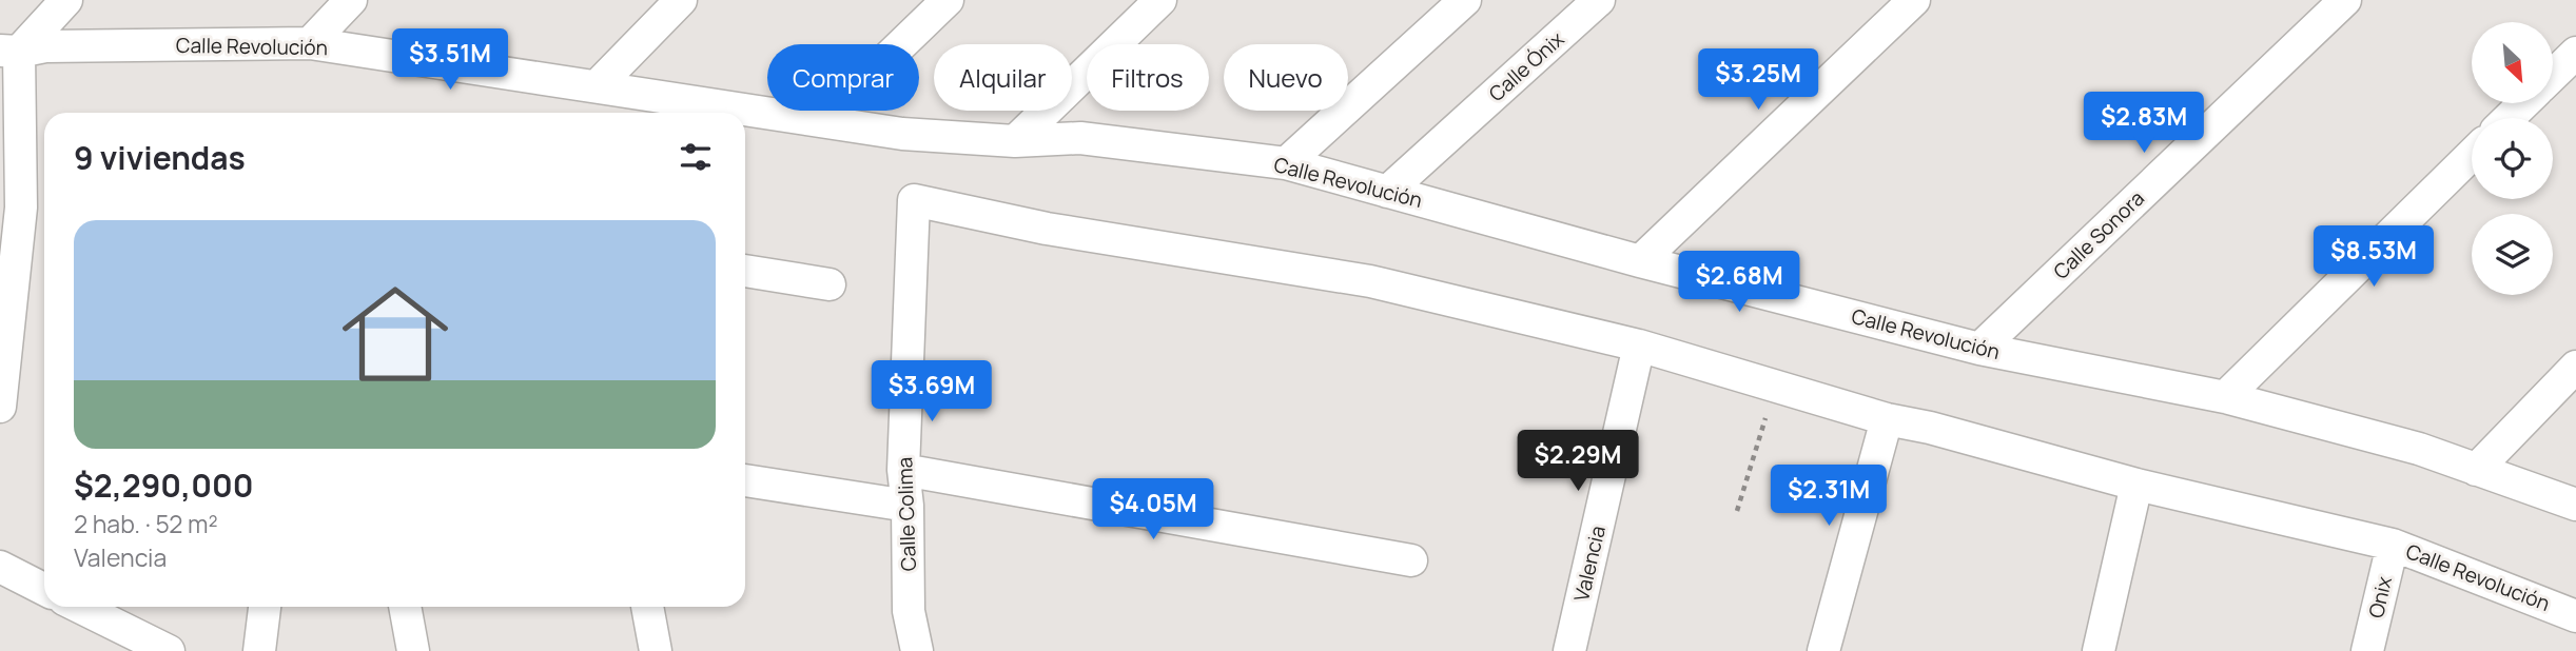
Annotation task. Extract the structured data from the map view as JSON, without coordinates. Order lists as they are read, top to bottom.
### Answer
{
  "streets": {
    "street": [
      "Calle Revolución",
      "Calle Ónix",
      "Calle Sonora",
      "Calle Colima",
      "Valencia",
      "Onix"
    ]
  },
  "crossings": [
    ["Calle Revolución", "Calle Ónix"],
    ["Calle Revolución", "Calle Sonora"],
    ["Calle Revolución", "Calle Colima"],
    ["Calle Revolución", "Valencia"],
    ["Calle Revolución", "Onix"]
  ],
  "north": "bottom right",
  "page": {
    "price": [
      "$3.51M",
      "$3.25M",
      "$2.83M",
      "$8.53M",
      "$2.68M",
      "$3.69M",
      "$2.29M",
      "$2.31M",
      "$4.05M"
    ],
    "chip": [
      "Comprar",
      "Alquilar",
      "Filtros",
      "Nuevo"
    ],
    "heading": "9 viviendas",
    "list": [
      {
        "name": "$2,290,000",
        "note": "2 hab. · 52 m² · Valencia"
      }
    ]
  }
}
